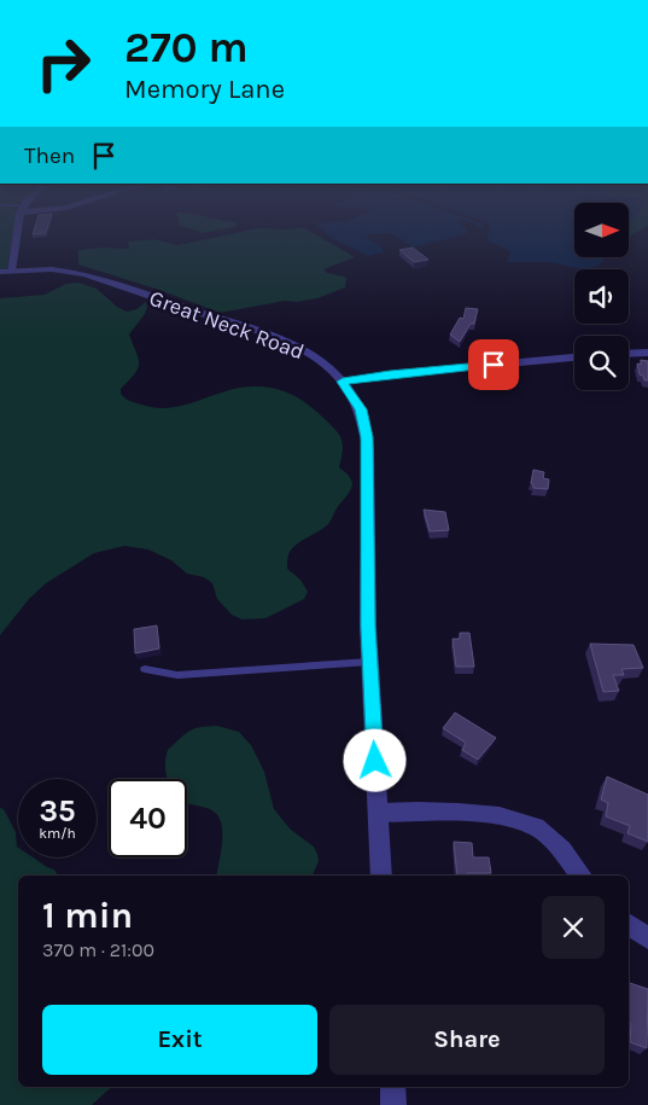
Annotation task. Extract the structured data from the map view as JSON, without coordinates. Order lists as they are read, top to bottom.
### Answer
{
  "streets": {
    "street": ["Great Neck Road"]
  },
  "north": "right",
  "page": {
    "turn": ["270 m", "Memory Lane"],
    "then": "Then",
    "speed": "35 km/h",
    "limit": "40",
    "heading": ["1 min", "370 m · 21:00"],
    "buttons": ["Exit", "Share"]
  }
}
